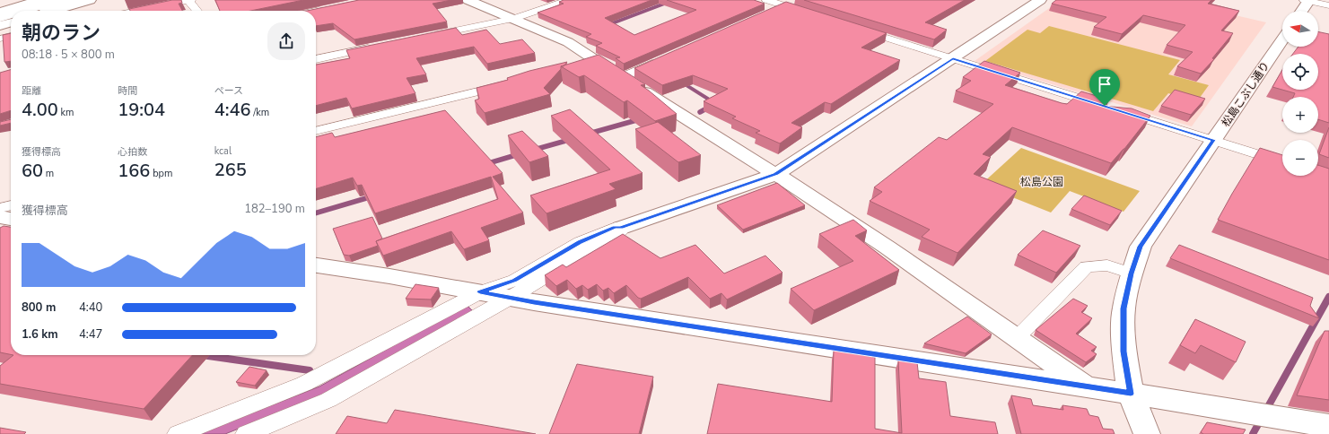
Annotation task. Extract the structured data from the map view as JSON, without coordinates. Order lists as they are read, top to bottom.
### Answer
{
  "streets": {
    "main road": ["松島こぶし通り"]
  },
  "parks": ["松島公園"],
  "north": "left",
  "page": {
    "map_buttons": ["+", "−"],
    "heading": ["朝のラン", "08:18 · 5 × 800 m"],
    "stats": [
      ["距離", "4.00 km"],
      ["時間", "19:04"],
      ["ペース", "4:46 /km"],
      ["獲得標高", "60 m"],
      ["心拍数", "166 bpm"],
      ["kcal", "265"]
    ],
    "chart": ["獲得標高", "182–190 m"],
    "list": [
      {
        "name": "800 m",
        "note": "4:40"
      },
      {
        "name": "1.6 km",
        "note": "4:47"
      }
    ]
  }
}
